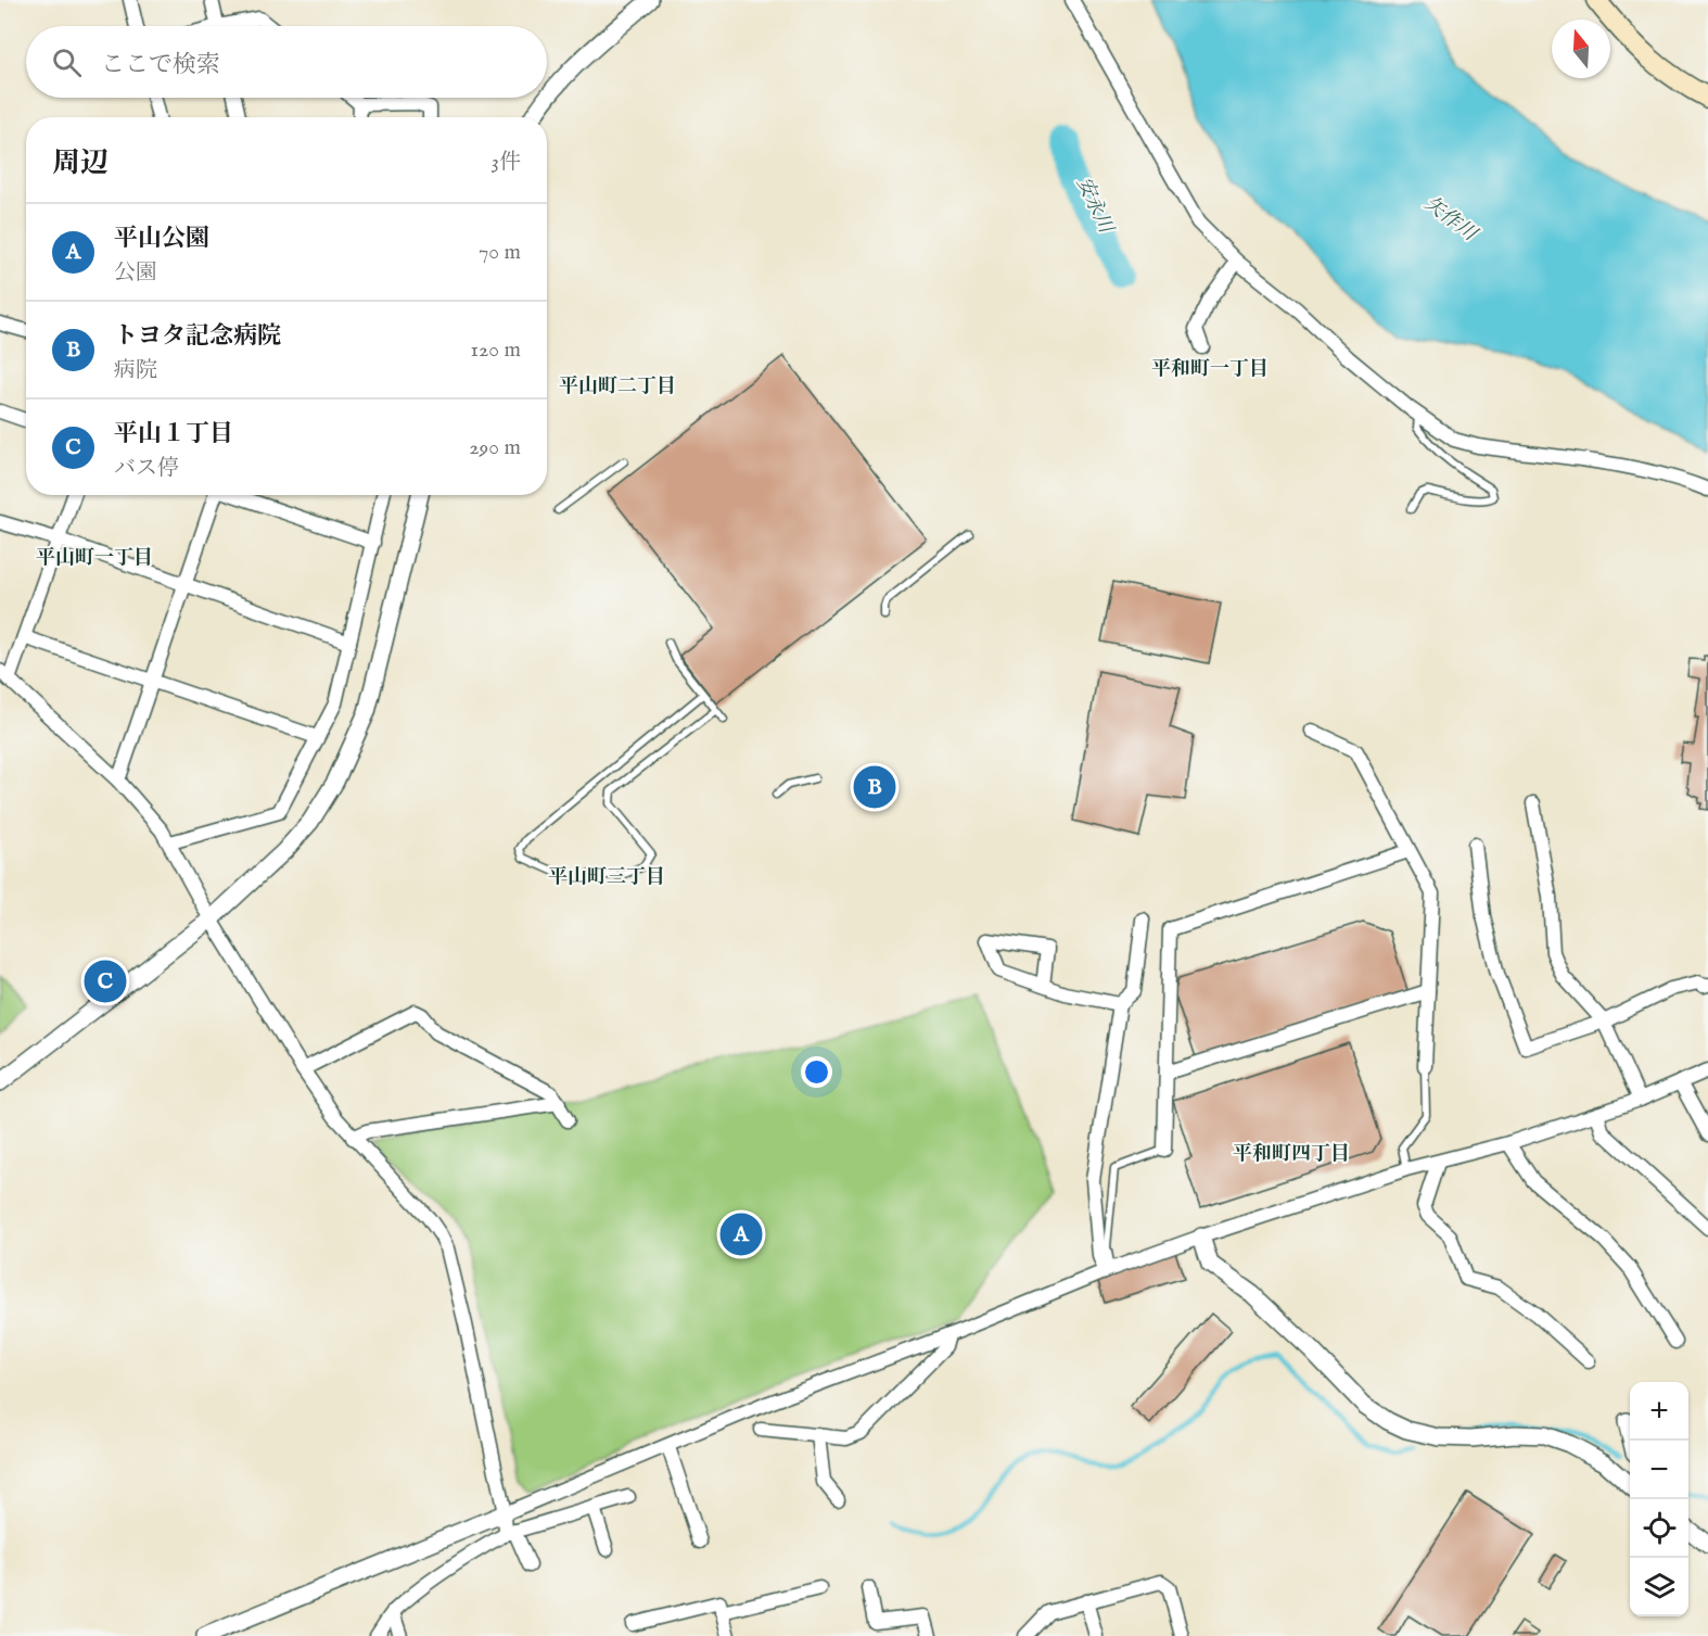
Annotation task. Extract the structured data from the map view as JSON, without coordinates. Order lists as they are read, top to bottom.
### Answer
{
  "districts": [
    "平和町一丁目",
    "平山町二丁目",
    "平山町一丁目",
    "平山町三丁目",
    "平和町四丁目"
  ],
  "water": ["安永川", "矢作川"],
  "north": "top",
  "page": {
    "search": "ここで検索",
    "heading": ["周辺", "3件"],
    "list": [
      {
        "mark": "A",
        "name": "平山公園",
        "note": "公園",
        "value": "70 m"
      },
      {
        "mark": "B",
        "name": "トヨタ記念病院",
        "note": "病院",
        "value": "120 m"
      },
      {
        "mark": "C",
        "name": "平山１丁目",
        "note": "バス停",
        "value": "290 m"
      }
    ],
    "pins": ["B", "C", "A"],
    "map_buttons": ["+", "−"]
  }
}
